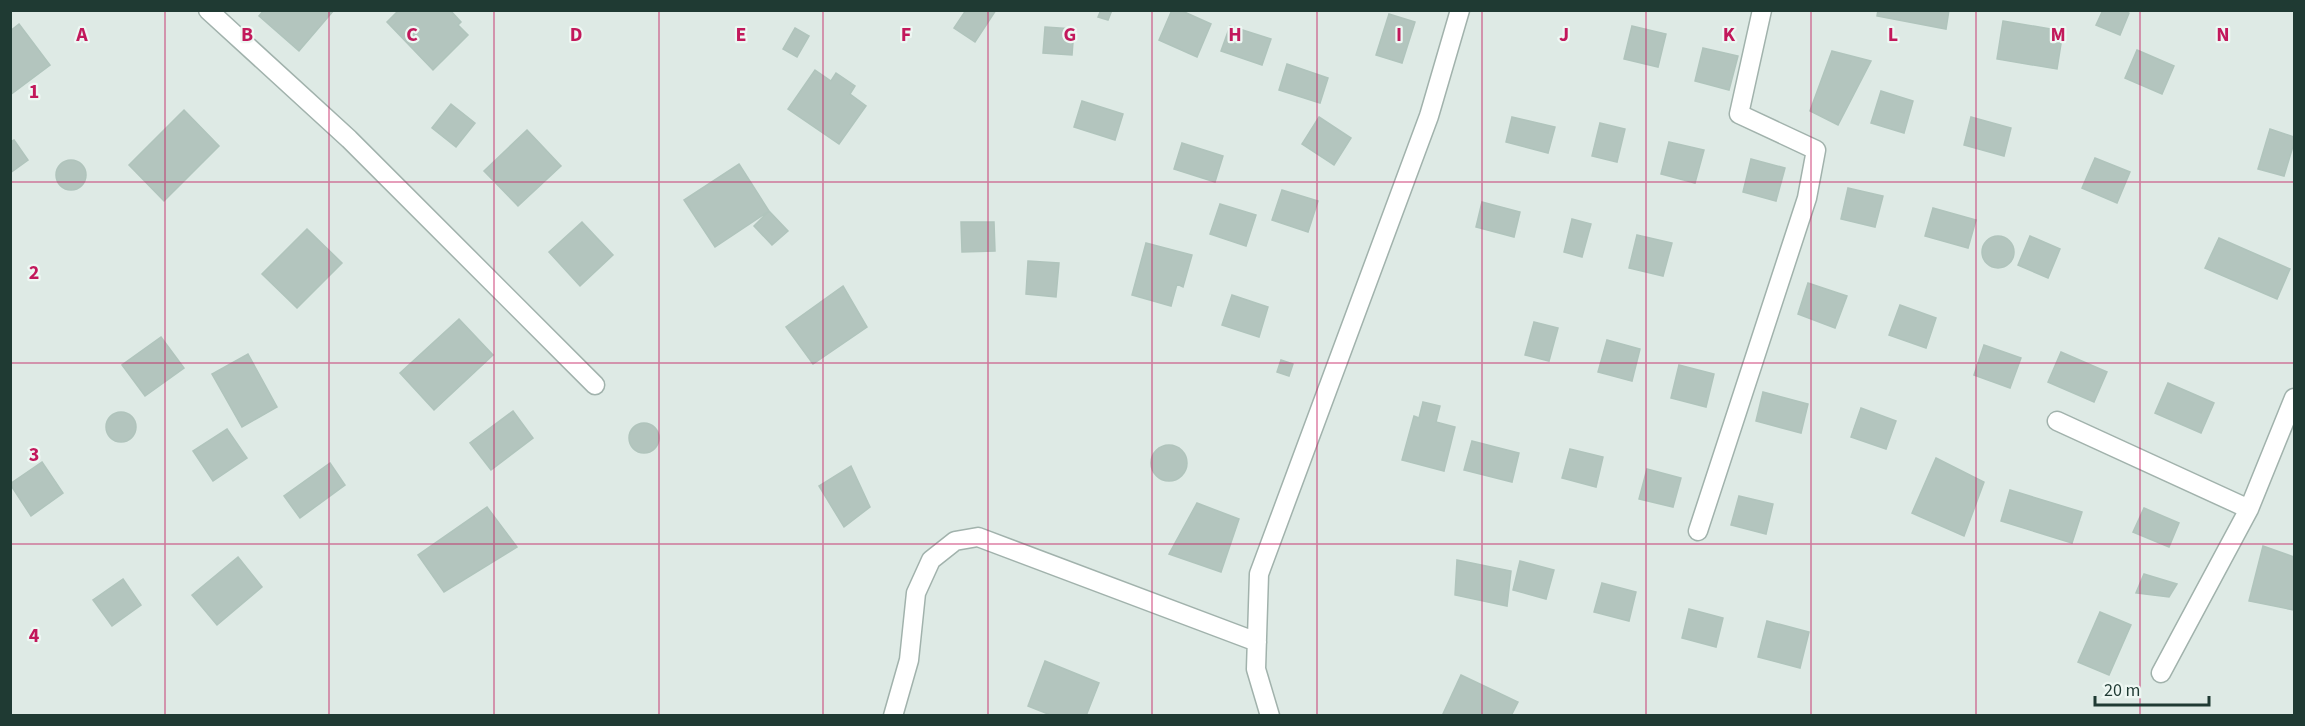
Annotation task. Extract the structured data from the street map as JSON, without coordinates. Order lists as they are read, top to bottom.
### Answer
{
  "scale_bar": "20 m",
  "grid": {
    "columns": [
      "A",
      "B",
      "C",
      "D",
      "E",
      "F",
      "G",
      "H",
      "I",
      "J",
      "K",
      "L",
      "M",
      "N"
    ],
    "rows": [
      "1",
      "2",
      "3",
      "4"
    ]
  }
}
